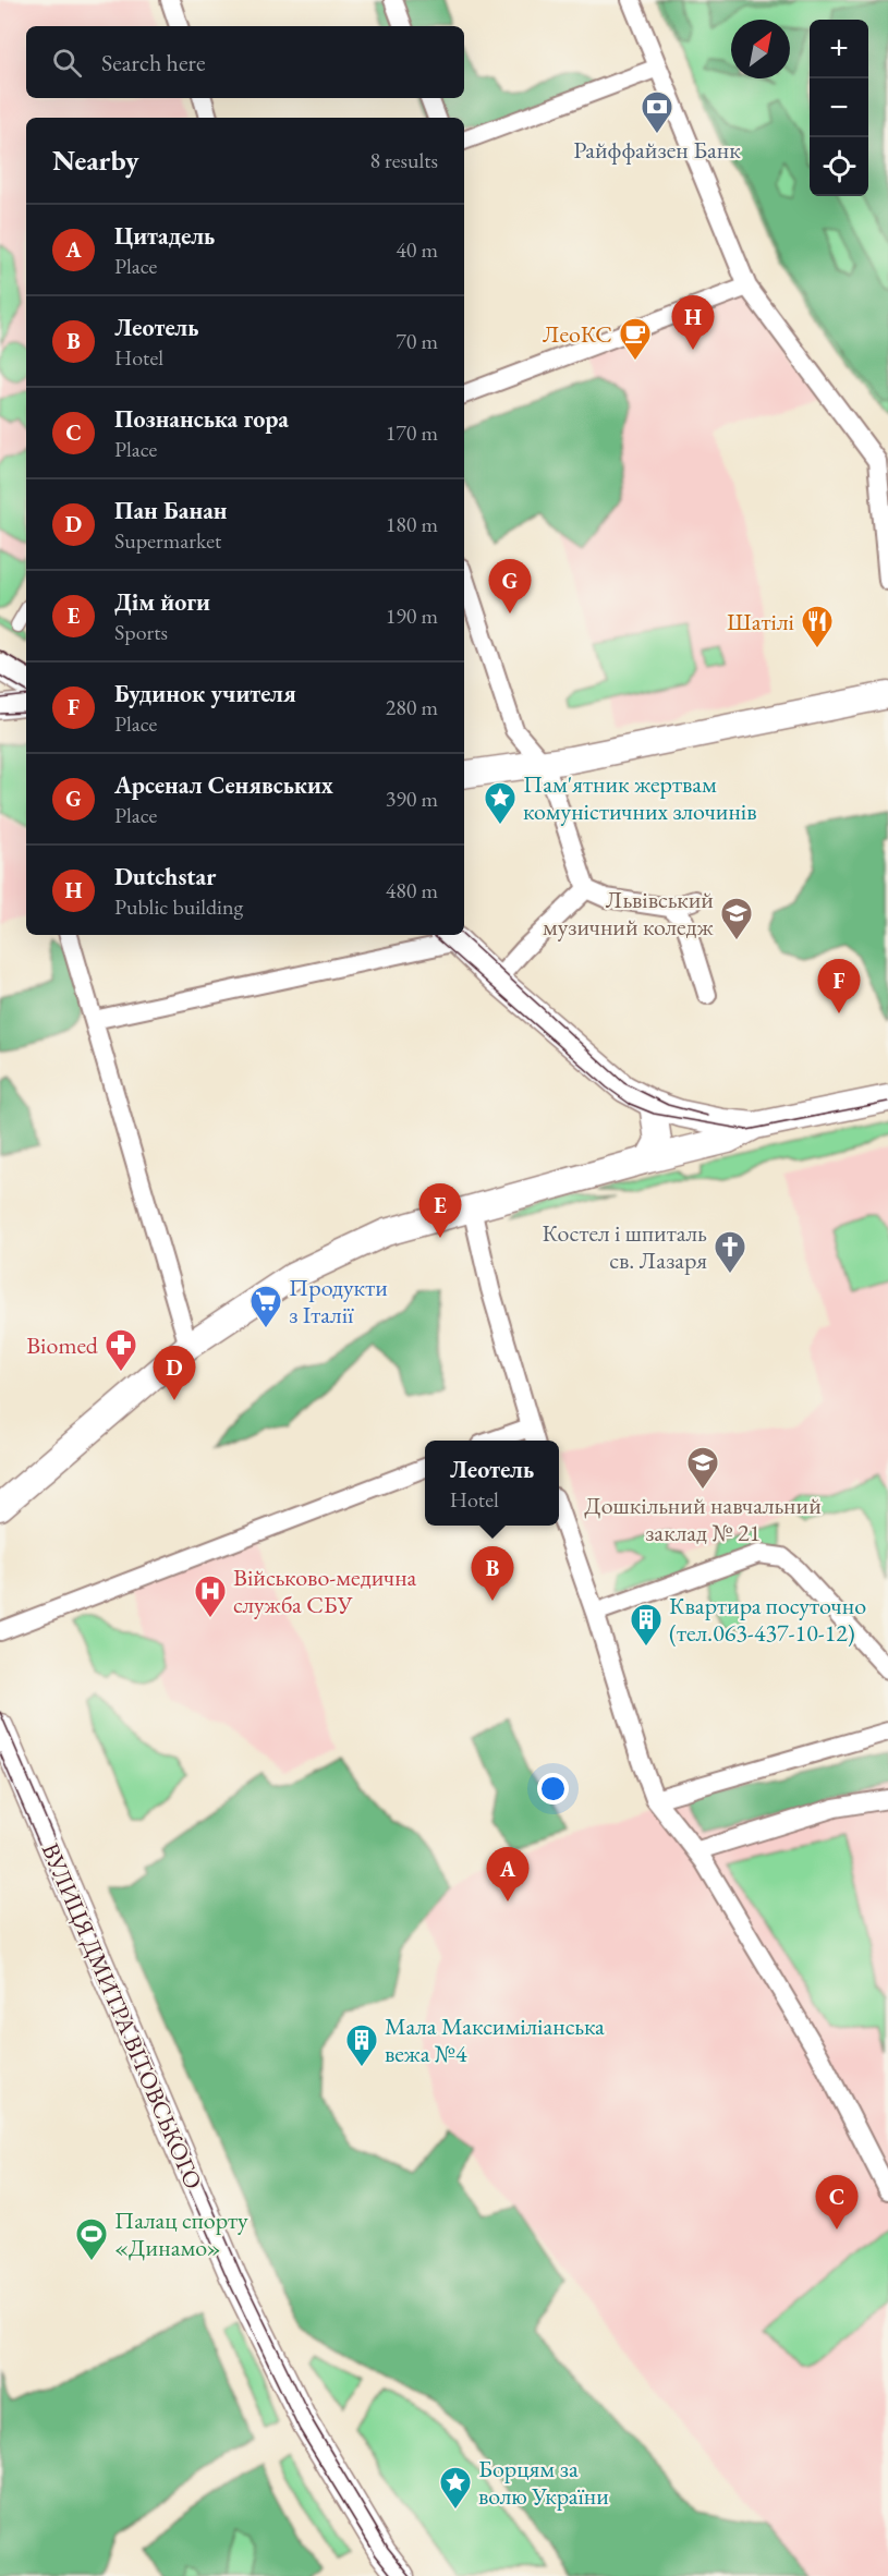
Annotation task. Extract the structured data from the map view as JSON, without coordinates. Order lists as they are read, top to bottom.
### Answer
{
  "streets": {
    "main road": ["ВУЛИЦЯ ДМИТРА ВІТОВСЬКОГО"]
  },
  "places": {
    "bank": ["Райффайзен Банк"],
    "cafe": ["ЛеоКС"],
    "restaurant": ["Шатілі"],
    "place": ["Пам'ятник жертвам комуністичних злочинів", "Борцям за волю України"],
    "school or university": ["Львівський музичний коледж", "Дошкільний навчальний заклад № 21"],
    "church": ["Костел і шпиталь св. Лазаря"],
    "supermarket": ["Продукти з Італії"],
    "pharmacy": ["Biomed"],
    "hospital": ["Військово-медична служба СБУ"],
    "building": ["Квартира посуточно (тел.063-437-10-12)", "Мала Максиміліанська вежа №4"],
    "sports": ["Палац спорту «Динамо»"]
  },
  "north": "top right",
  "page": {
    "map_buttons": ["+", "−"],
    "search": "Search here",
    "heading": ["Nearby", "8 results"],
    "list": [
      {
        "mark": "A",
        "name": "Цитадель",
        "note": "Place",
        "value": "40 m"
      },
      {
        "mark": "B",
        "name": "Леотель",
        "note": "Hotel",
        "value": "70 m"
      },
      {
        "mark": "C",
        "name": "Познанська гора",
        "note": "Place",
        "value": "170 m"
      },
      {
        "mark": "D",
        "name": "Пан Банан",
        "note": "Supermarket",
        "value": "180 m"
      },
      {
        "mark": "E",
        "name": "Дім йоги",
        "note": "Sports",
        "value": "190 m"
      },
      {
        "mark": "F",
        "name": "Будинок учителя",
        "note": "Place",
        "value": "280 m"
      },
      {
        "mark": "G",
        "name": "Арсенал Сенявських",
        "note": "Place",
        "value": "390 m"
      },
      {
        "mark": "H",
        "name": "Dutchstar",
        "note": "Public building",
        "value": "480 m"
      }
    ],
    "pins": [
      "H",
      "G",
      "F",
      "E",
      "D",
      "B",
      "A",
      "C"
    ],
    "popup": ["Леотель", "Hotel"]
  }
}
